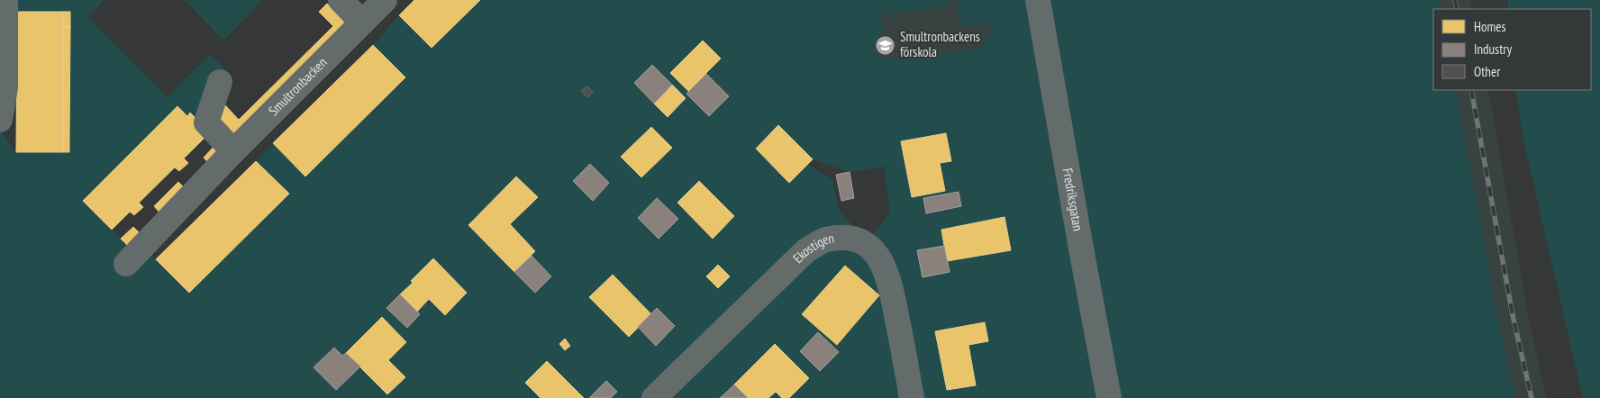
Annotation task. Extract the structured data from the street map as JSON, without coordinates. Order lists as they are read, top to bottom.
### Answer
{
  "streets": {
    "street": ["Smultronbacken", "Fredriksgatan", "Ekostigen"]
  },
  "places": {
    "school or university": ["Smultronbackens förskola"]
  },
  "legend": ["Homes", "Industry", "Other"]
}
